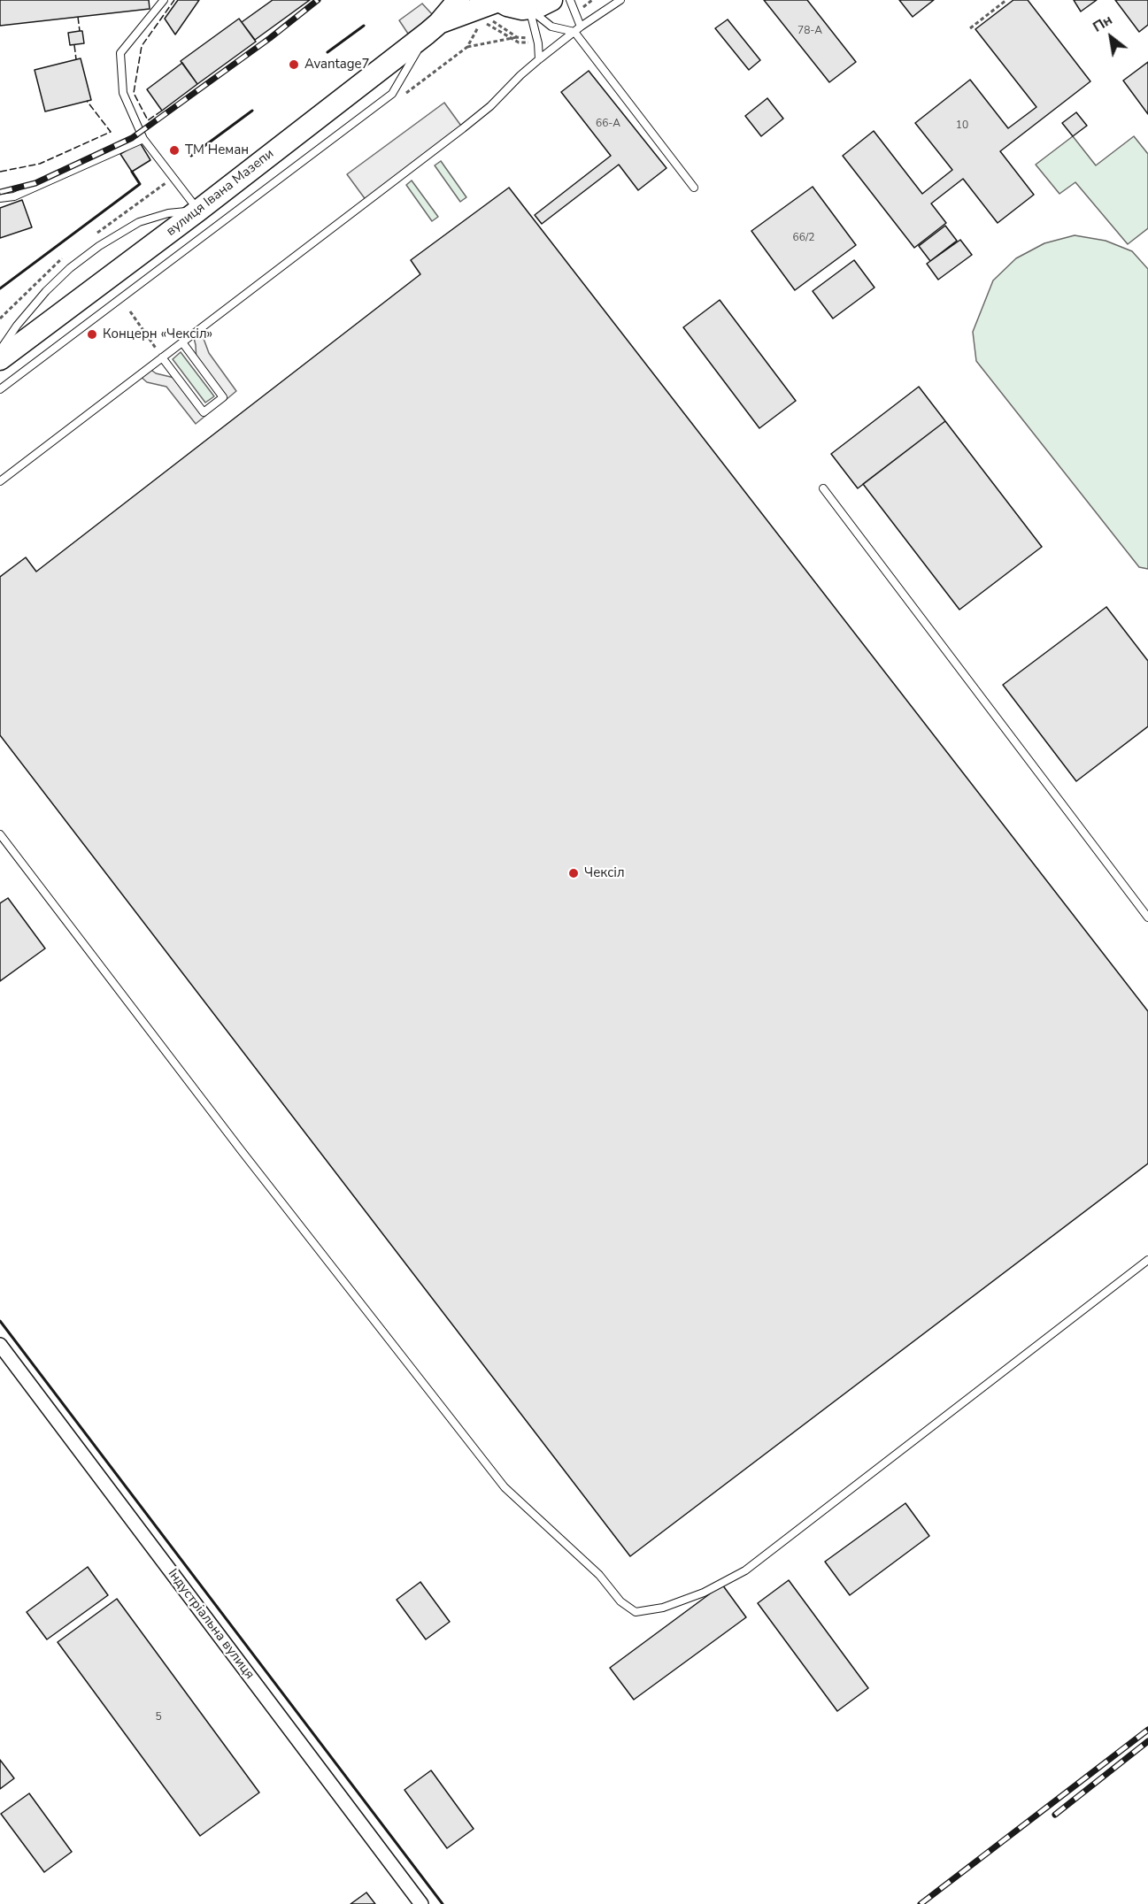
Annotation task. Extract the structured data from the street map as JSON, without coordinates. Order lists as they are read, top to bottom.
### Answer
{
  "streets": {
    "main road": ["вулиця Івана Мазепи"],
    "street": ["Індустріальна вулиця"]
  },
  "places": [
    "Avantage7",
    "ТМ Неман",
    "Концерн «Чексіл»",
    "Чексіл"
  ],
  "house_numbers": [
    "78-А",
    "66-А",
    "10",
    "66/2",
    "5"
  ],
  "north": "top left"
}
